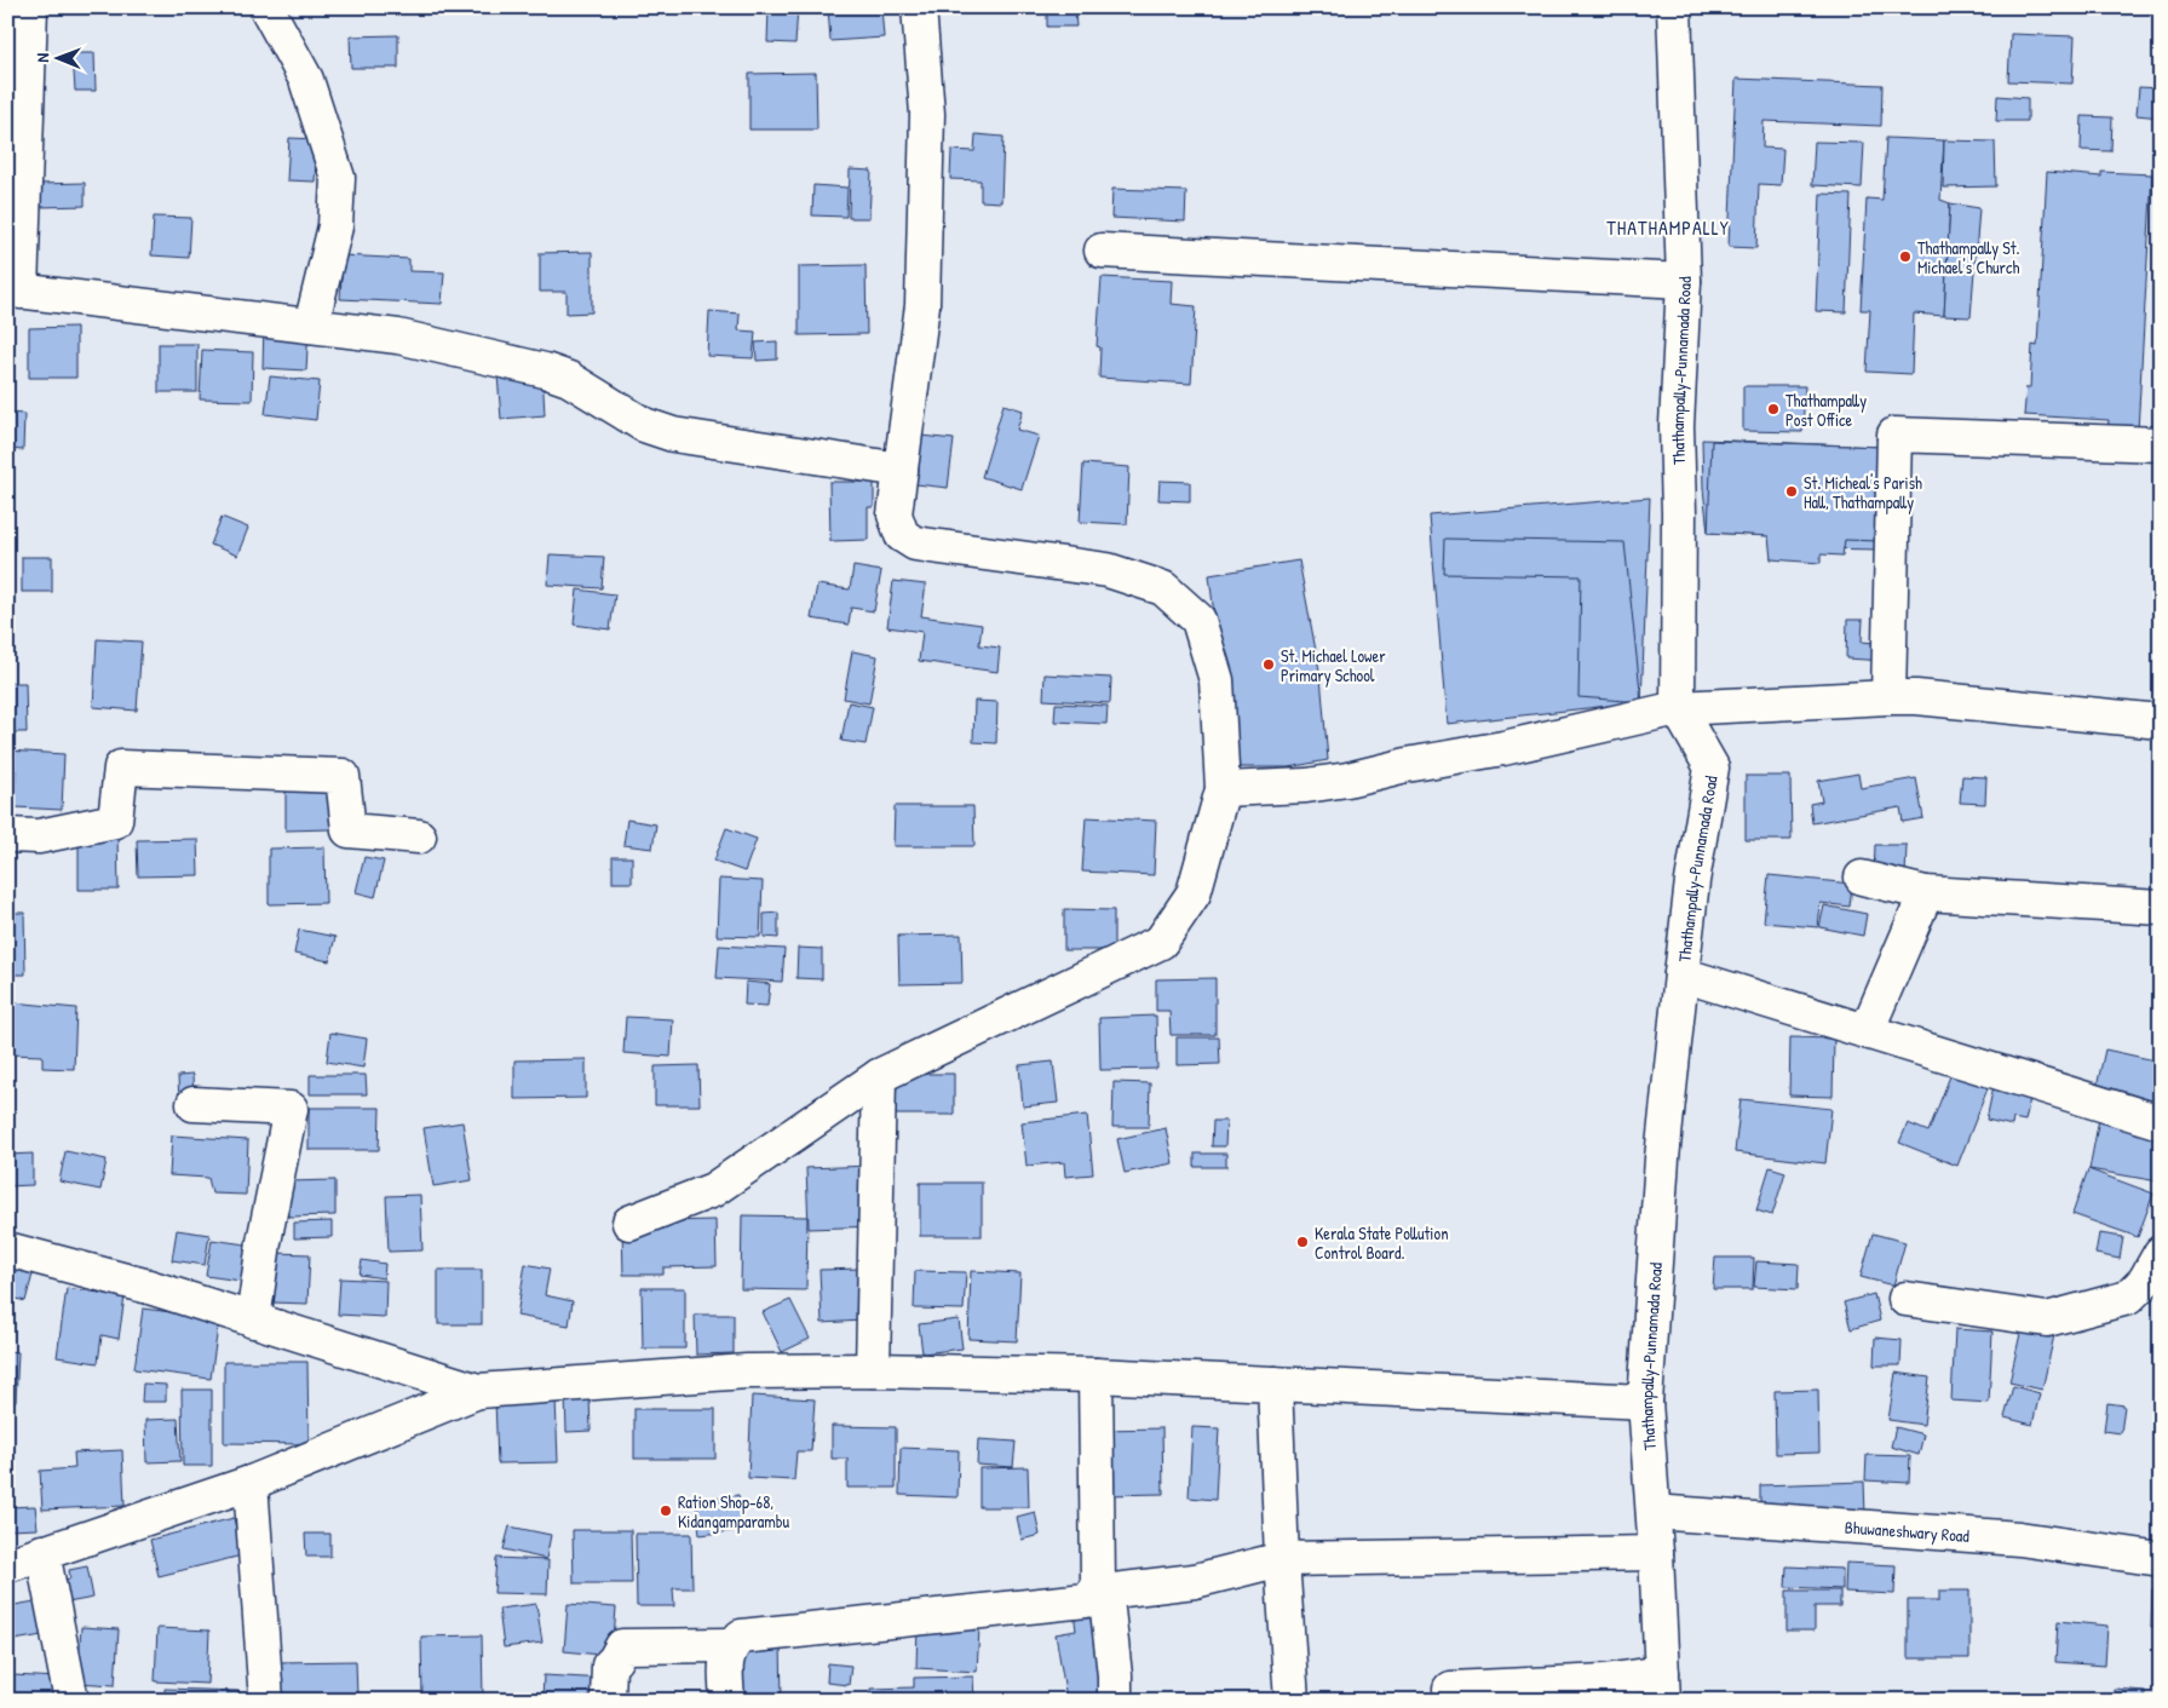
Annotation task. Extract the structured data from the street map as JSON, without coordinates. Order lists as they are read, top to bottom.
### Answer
{
  "streets": {
    "street": ["Thathampally-Punnamada Road", "Bhuwaneshwary Road"]
  },
  "crossings": [
    ["Thathampally-Punnamada Road", "Bhuwaneshwary Road"]
  ],
  "districts": ["THATHAMPALLY"],
  "places": [
    "Thathampally St. Michael's Church",
    "Thathampally Post Office",
    "St. Micheal's Parish Hall, Thathampally",
    "St. Michael Lower Primary School",
    "Kerala State Pollution Control Board.",
    "Ration Shop-68, Kidangamparambu"
  ],
  "north": "left"
}
